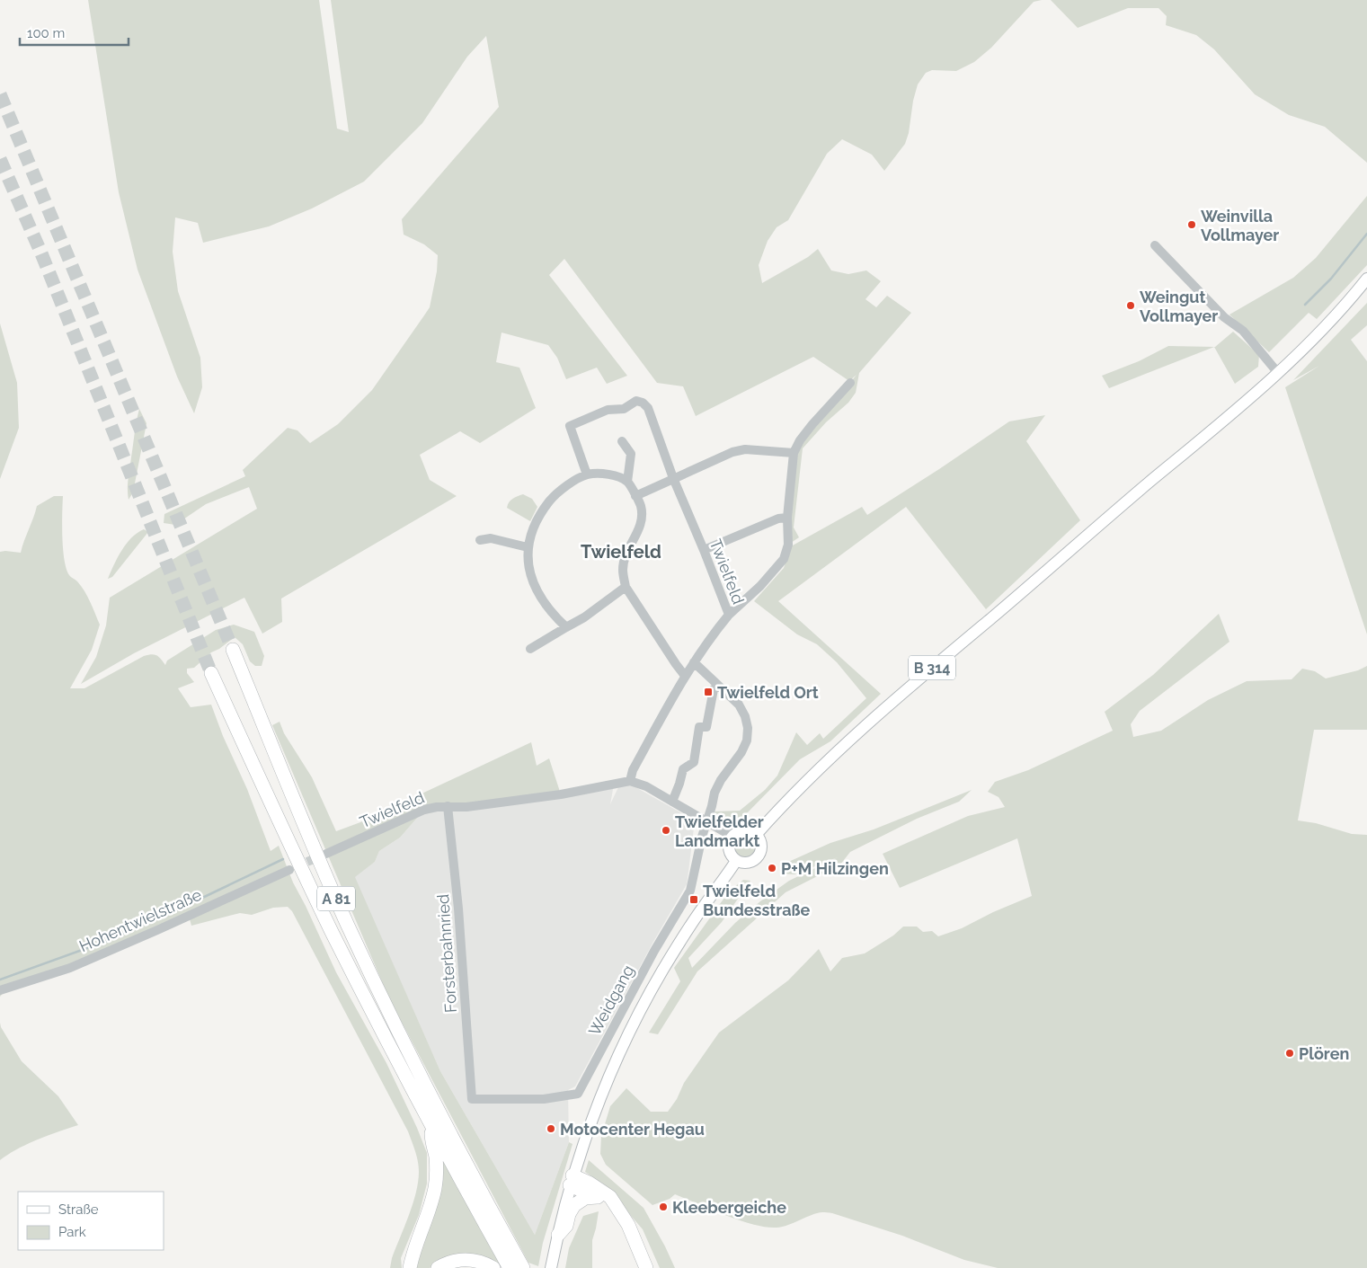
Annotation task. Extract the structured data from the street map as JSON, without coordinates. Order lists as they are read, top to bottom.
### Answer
{
  "streets": {
    "highway": ["A 81"],
    "main road": ["B 314"],
    "street": [
      "Twielfeld",
      "Hohentwielstraße",
      "Forsterbahnried",
      "Weidgang"
    ]
  },
  "crossings": [
    ["Twielfeld", "Forsterbahnried"],
    ["Forsterbahnried", "Weidgang"]
  ],
  "districts": ["Twielfeld"],
  "places": {
    "other": [
      "Weinvilla Vollmayer",
      "Weingut Vollmayer",
      "Twielfelder Landmarkt",
      "P+M Hilzingen",
      "Plören",
      "Motocenter Hegau",
      "Kleebergeiche"
    ],
    "transit": ["Twielfeld Ort", "Twielfeld Bundesstraße"]
  },
  "legend": ["Straße", "Park"],
  "scale_bar": "100 m"
}
